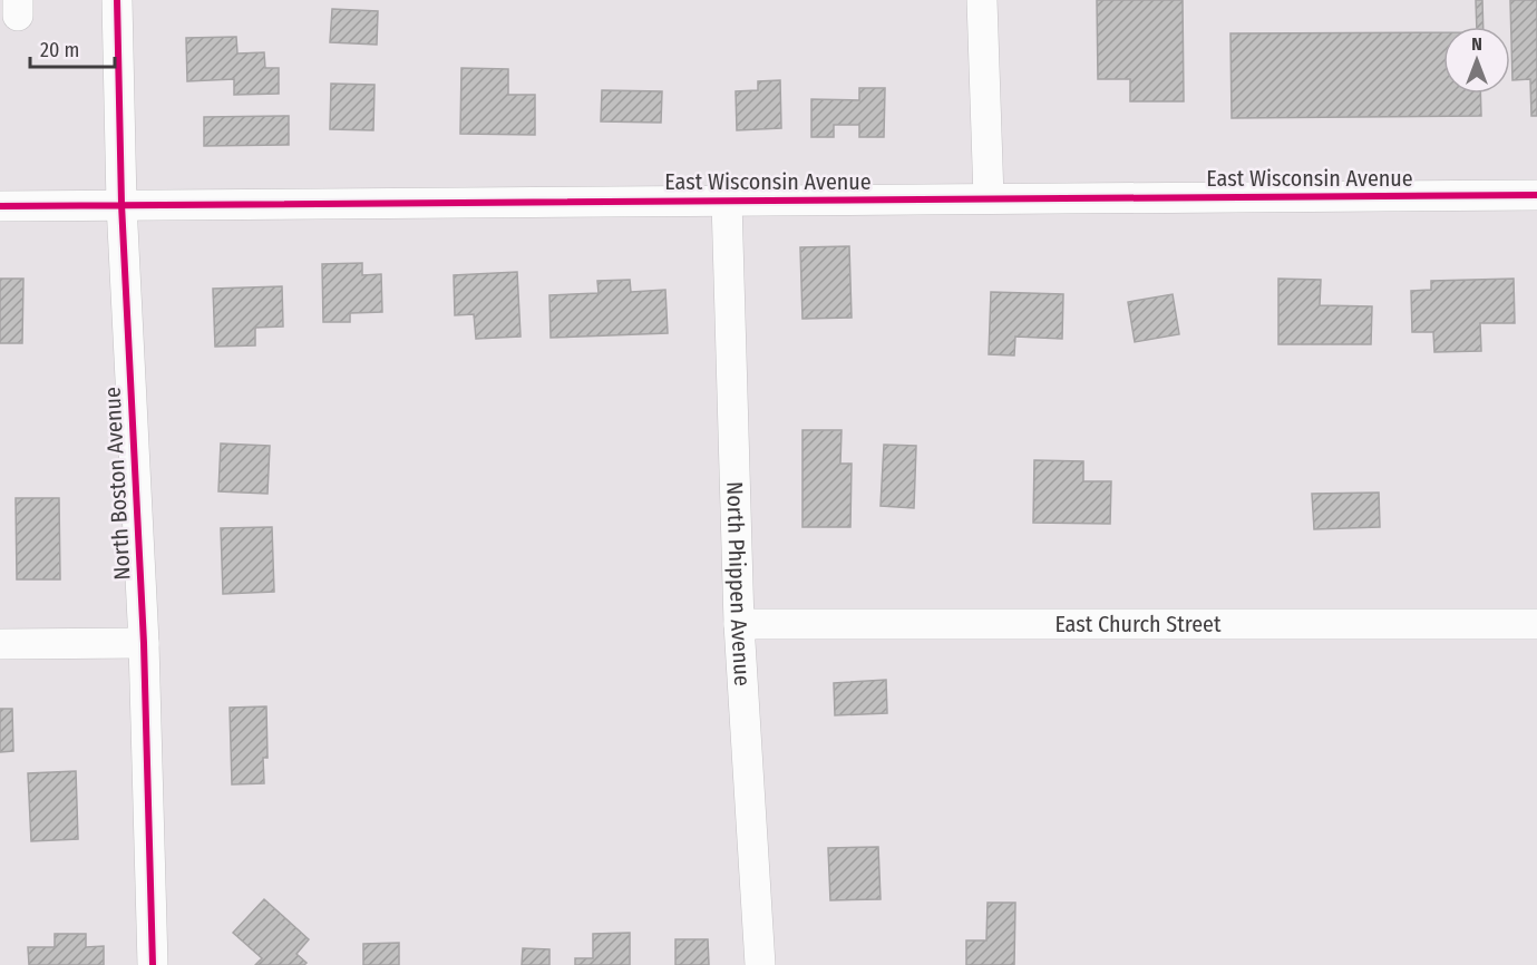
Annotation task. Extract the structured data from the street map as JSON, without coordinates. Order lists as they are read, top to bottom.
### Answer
{
  "streets": {
    "street": [
      "East Wisconsin Avenue",
      "North Boston Avenue",
      "North Phippen Avenue",
      "East Church Street"
    ]
  },
  "crossings": [
    ["East Wisconsin Avenue", "North Boston Avenue"],
    ["East Wisconsin Avenue", "North Phippen Avenue"],
    ["North Phippen Avenue", "East Church Street"]
  ],
  "scale_bar": "20 m",
  "north": "top"
}
